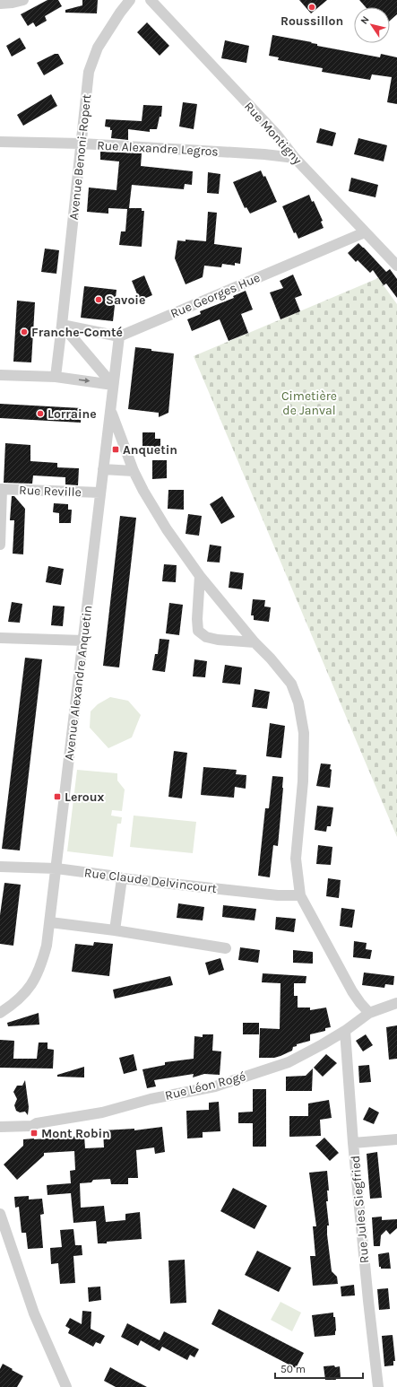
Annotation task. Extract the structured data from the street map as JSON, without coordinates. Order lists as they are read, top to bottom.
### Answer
{
  "streets": {
    "street": [
      "Rue Montigny",
      "Rue Alexandre Legros",
      "Avenue Benoni-Ropert",
      "Rue Georges Hue",
      "Rue Reville",
      "Avenue Alexandre Anquetin",
      "Rue Claude Delvincourt",
      "Rue Léon Rogé",
      "Rue Jules Siegfried"
    ]
  },
  "crossings": [
    ["Rue Montigny", "Rue Alexandre Legros"],
    ["Rue Montigny", "Rue Georges Hue"],
    ["Rue Alexandre Legros", "Avenue Benoni-Ropert"],
    ["Rue Georges Hue", "Avenue Alexandre Anquetin"],
    ["Rue Reville", "Avenue Alexandre Anquetin"],
    ["Avenue Alexandre Anquetin", "Rue Claude Delvincourt"],
    ["Rue Léon Rogé", "Rue Jules Siegfried"]
  ],
  "parks": ["Cimetière de Janval"],
  "places": {
    "other": [
      "Roussillon",
      "Savoie",
      "Franche-Comté",
      "Lorraine"
    ],
    "transit": ["Anquetin", "Leroux", "Mont Robin"]
  },
  "scale_bar": "50 m",
  "north": "top left"
}
